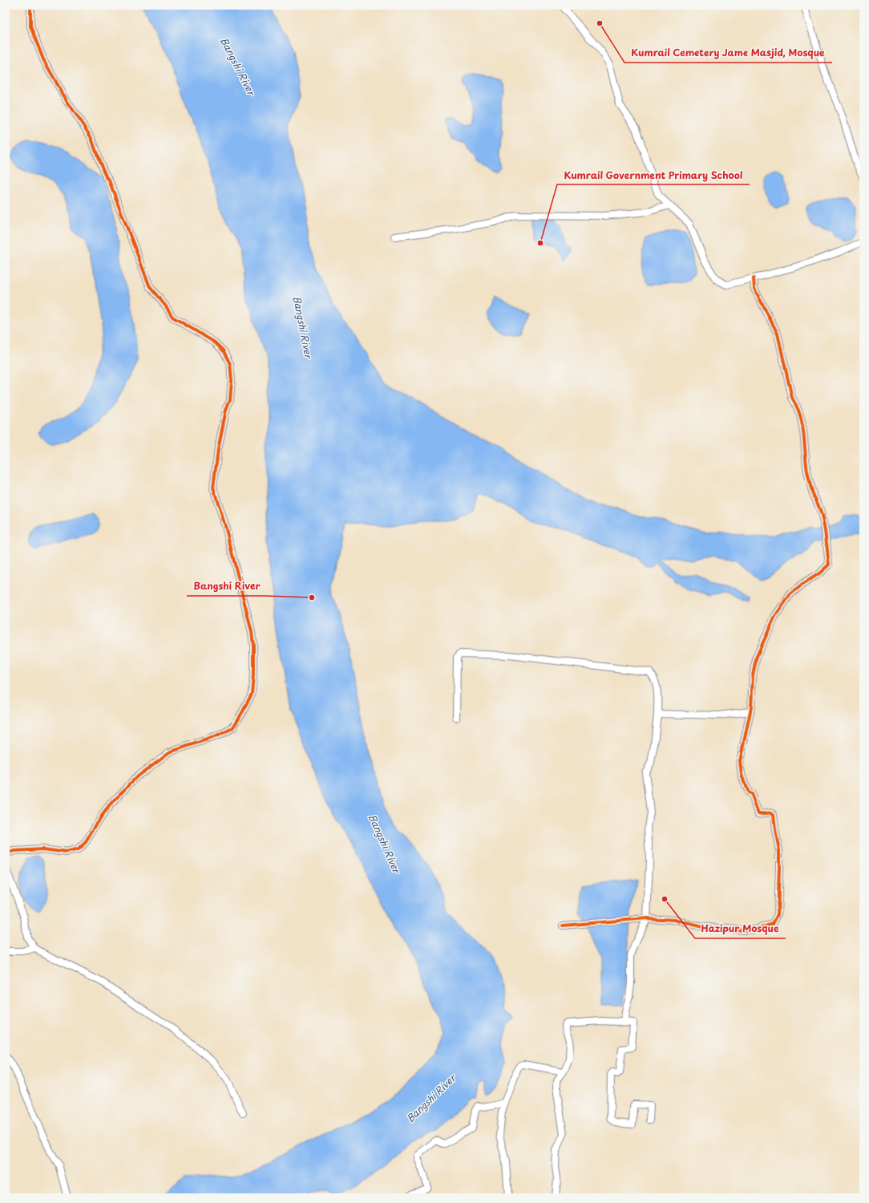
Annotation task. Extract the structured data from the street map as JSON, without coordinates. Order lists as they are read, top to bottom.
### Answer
{
  "water": ["Bangshi River"],
  "places": [
    "Kumrail Cemetery Jame Masjid, Mosque",
    "Kumrail Government Primary School",
    "Bangshi River",
    "Hazipur Mosque"
  ]
}
